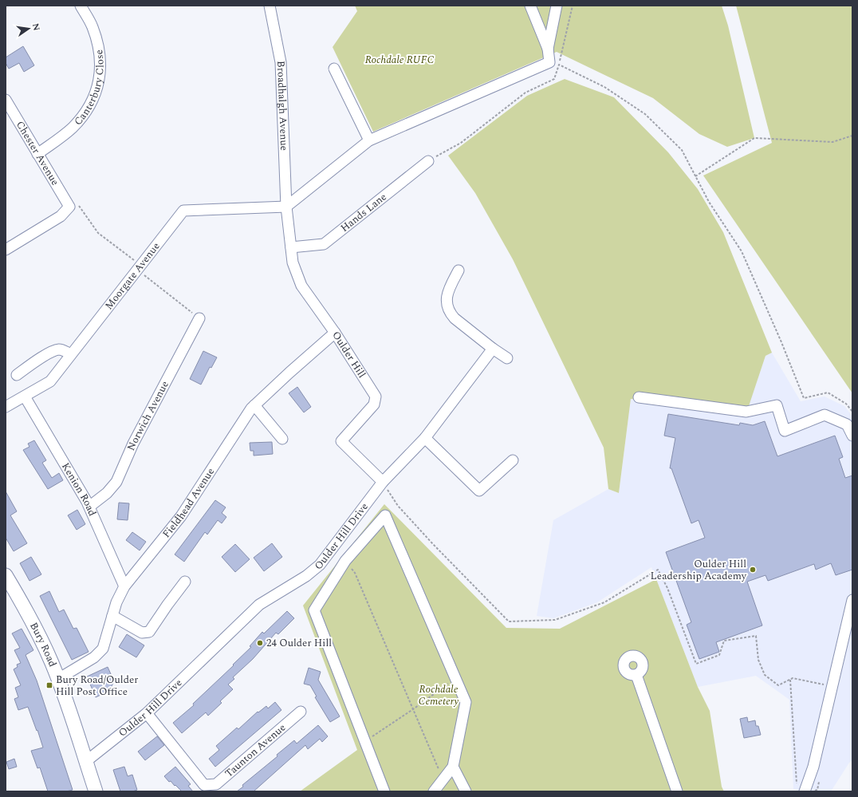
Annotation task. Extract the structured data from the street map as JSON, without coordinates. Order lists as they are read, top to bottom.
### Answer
{
  "streets": {
    "main road": ["Bury Road"],
    "street": [
      "Canterbury Close",
      "Broadhalgh Avenue",
      "Chester Avenue",
      "Hands Lane",
      "Moorgate Avenue",
      "Oulder Hill",
      "Norwich Avenue",
      "Kenion Road",
      "Fieldhead Avenue",
      "Oulder Hill Drive",
      "Taunton Avenue"
    ]
  },
  "crossings": [
    ["Canterbury Close", "Chester Avenue"],
    ["Broadhalgh Avenue", "Moorgate Avenue"],
    ["Broadhalgh Avenue", "Oulder Hill"],
    ["Hands Lane", "Oulder Hill"],
    ["Moorgate Avenue", "Oulder Hill"],
    ["Moorgate Avenue", "Kenion Road"],
    ["Oulder Hill", "Fieldhead Avenue"],
    ["Oulder Hill", "Oulder Hill Drive"],
    ["Norwich Avenue", "Kenion Road"],
    ["Kenion Road", "Fieldhead Avenue"],
    ["Fieldhead Avenue", "Bury Road"],
    ["Oulder Hill Drive", "Bury Road"],
    ["Oulder Hill Drive", "Taunton Avenue"]
  ],
  "parks": ["Rochdale RUFC", "Rochdale Cemetery"],
  "places": {
    "other": ["Oulder Hill Leadership Academy", "24 Oulder Hill"],
    "transit": ["Bury Road/Oulder Hill Post Office"]
  },
  "north": "right"
}
